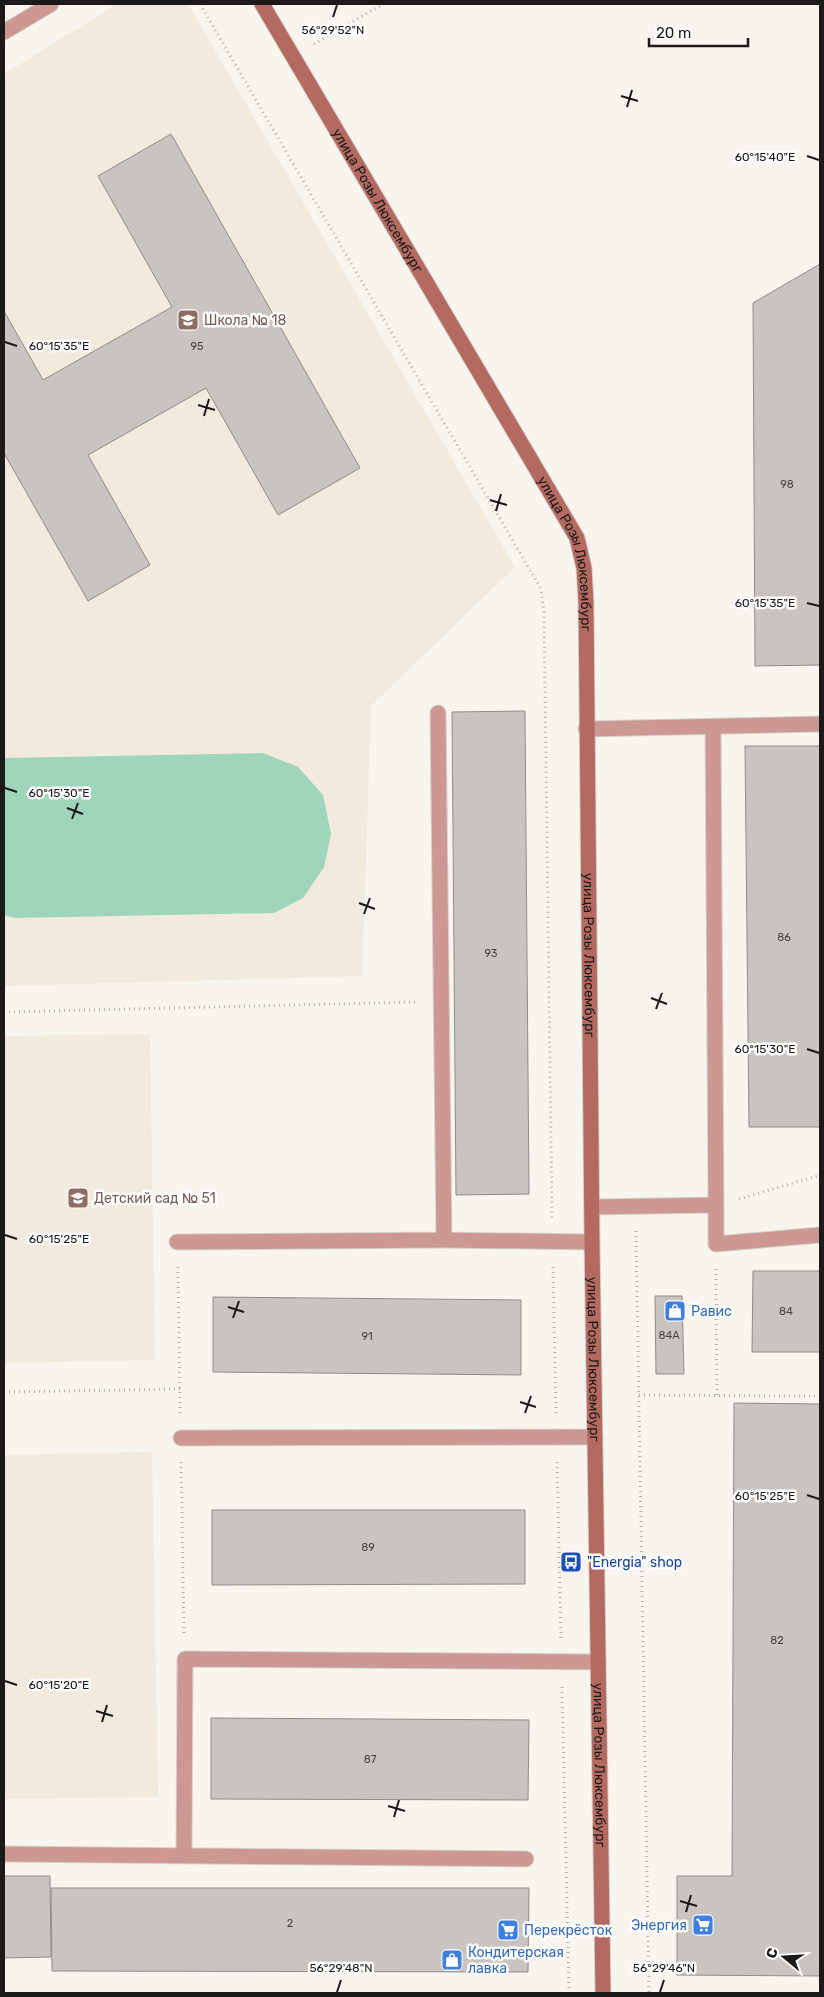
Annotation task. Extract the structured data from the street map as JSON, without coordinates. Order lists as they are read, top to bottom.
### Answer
{
  "streets": {
    "street": ["улица Розы Люксембург"]
  },
  "places": {
    "school or university": ["Школа № 18", "Детский сад № 51"],
    "shop": ["Равис", "Кондитерская лавка"],
    "bus stop": ["\"Energia\" shop"],
    "supermarket": ["Энергия", "Перекрёсток"]
  },
  "house_numbers": [
    "95",
    "98",
    "86",
    "93",
    "84",
    "84А",
    "91",
    "89",
    "82",
    "87",
    "2"
  ],
  "scale_bar": "20 m",
  "north": "left",
  "coordinates": [
    "56°29'52\"N",
    "60°15'40\"E",
    "60°15'35\"E",
    "60°15'30\"E",
    "60°15'25\"E",
    "60°15'20\"E",
    "56°29'48\"N",
    "56°29'46\"N"
  ]
}
